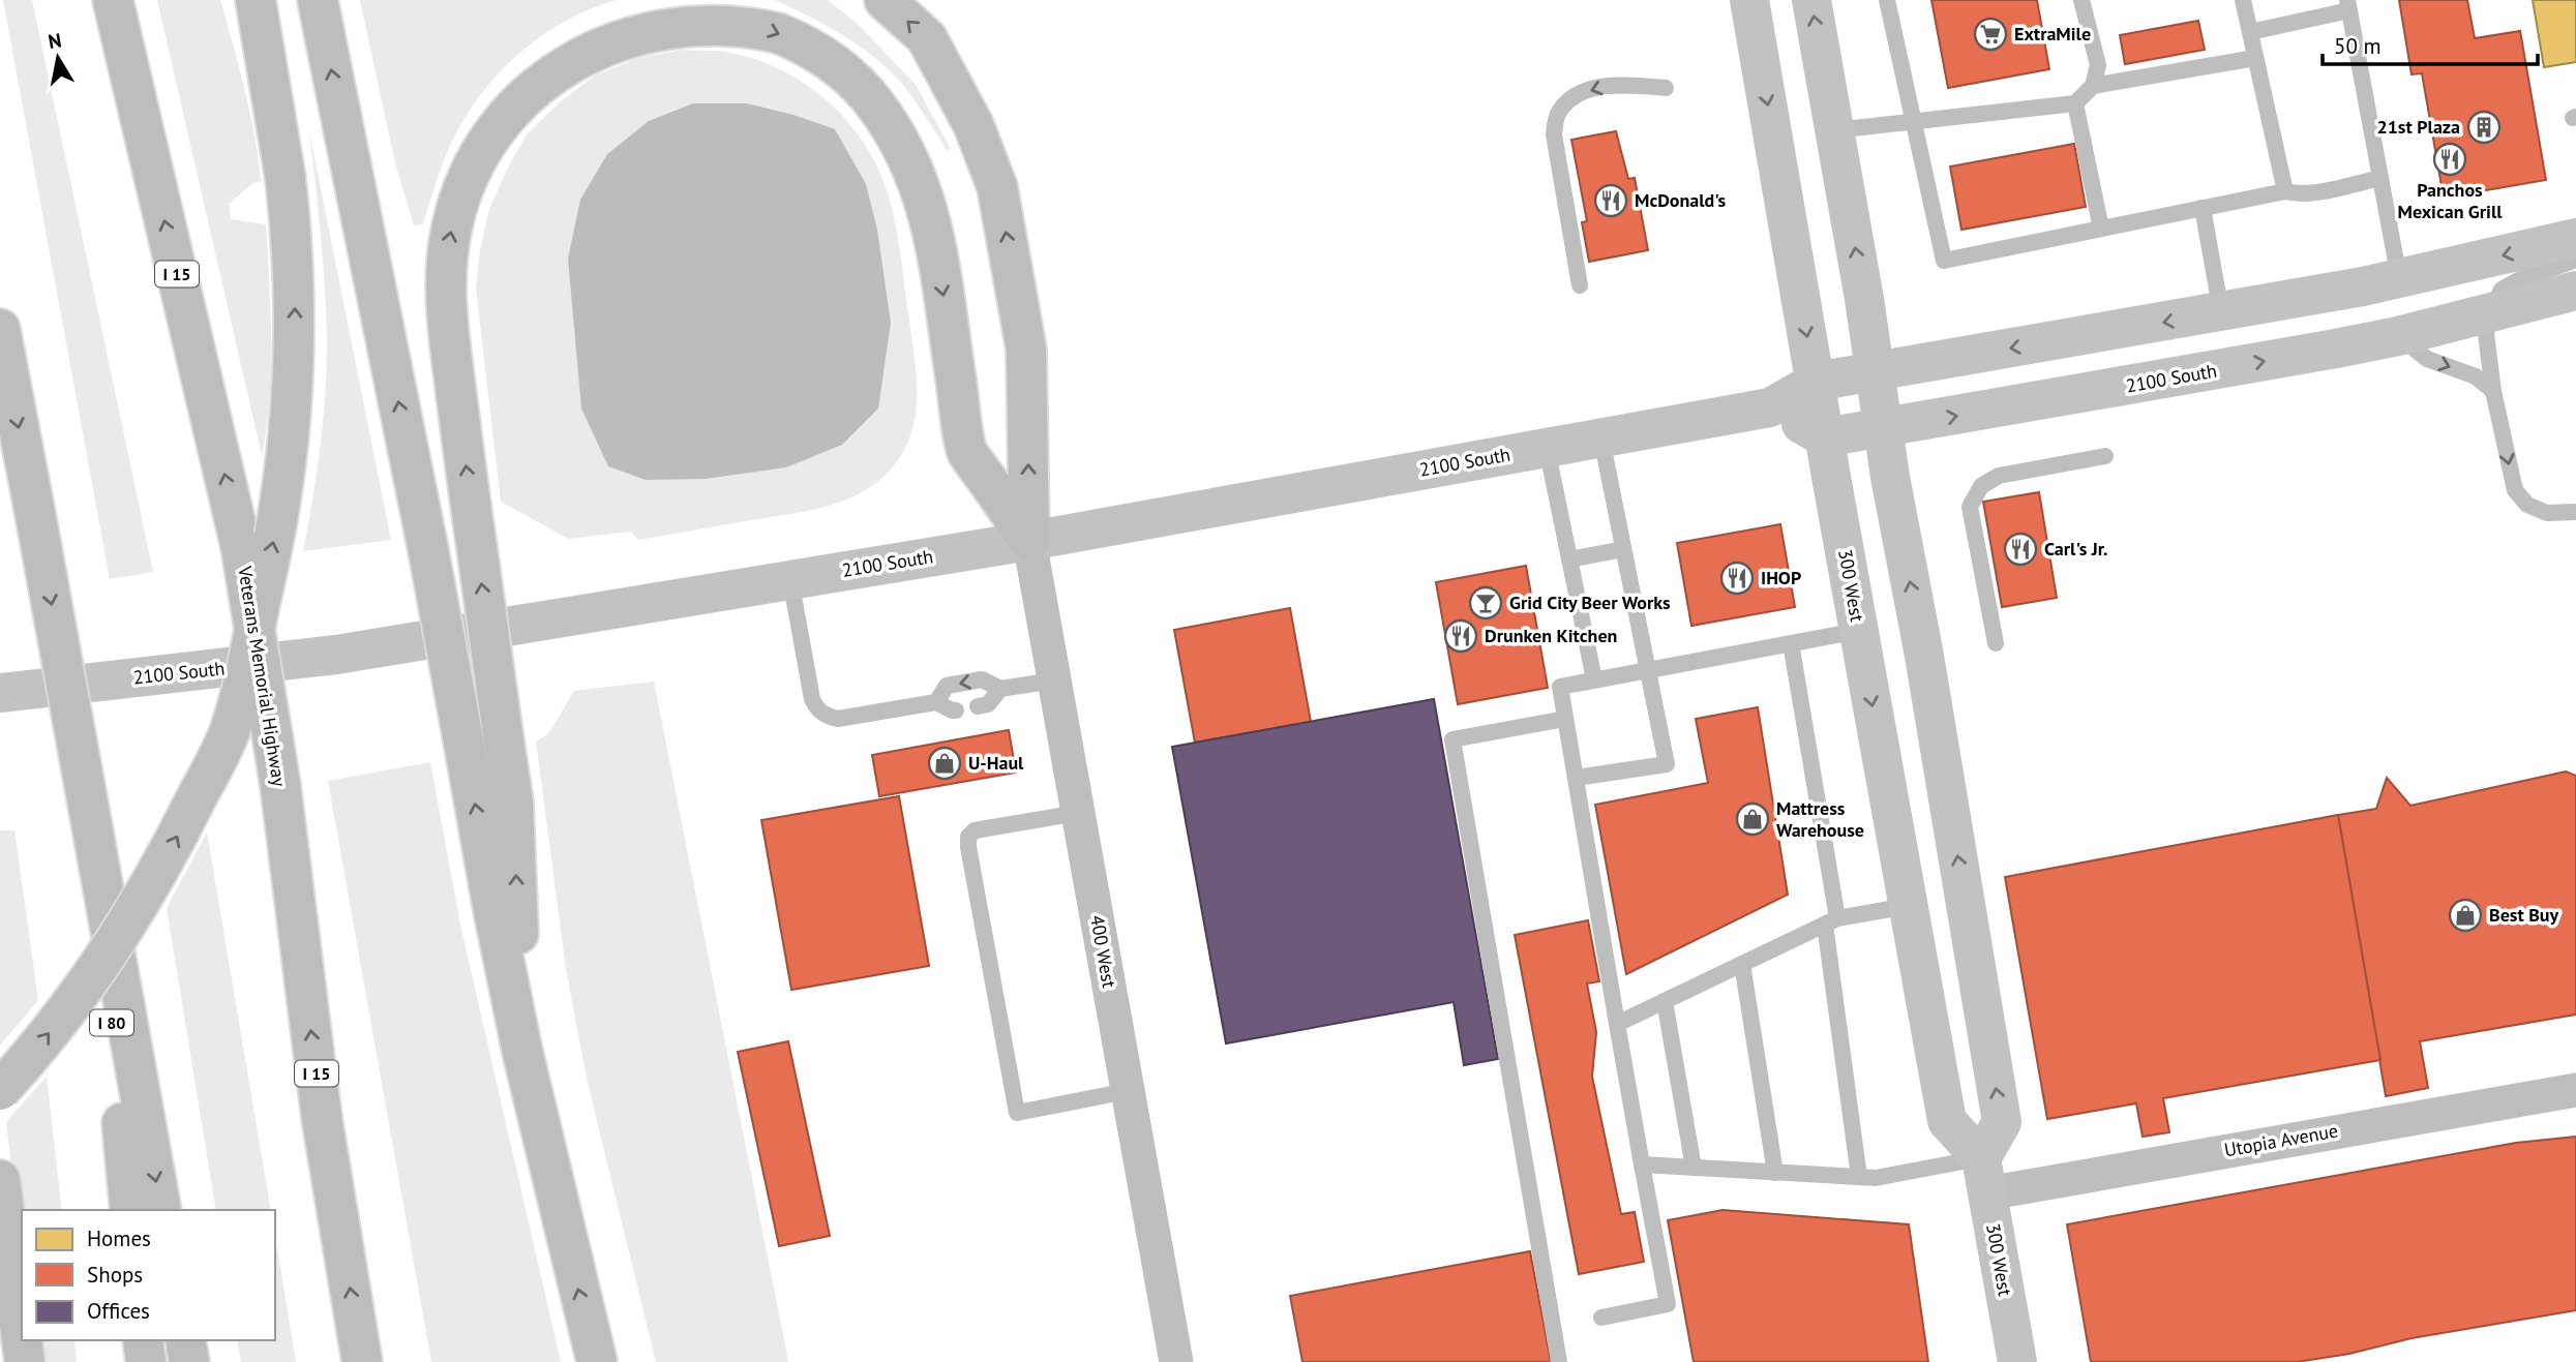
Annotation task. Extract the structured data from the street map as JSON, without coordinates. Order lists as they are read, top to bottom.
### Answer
{
  "streets": {
    "highway": ["I 15", "Veterans Memorial Highway", "I 80"],
    "main road": ["2100 South", "300 West"],
    "street": ["400 West", "Utopia Avenue"]
  },
  "crossings": [
    ["2100 South", "300 West"],
    ["2100 South", "400 West"],
    ["300 West", "Utopia Avenue"]
  ],
  "places": {
    "supermarket": ["ExtraMile"],
    "building": ["21st Plaza"],
    "restaurant": [
      "Panchos Mexican Grill",
      "McDonald's",
      "Carl's Jr.",
      "IHOP",
      "Drunken Kitchen"
    ],
    "bar": ["Grid City Beer Works"],
    "shop": ["U-Haul", "Mattress Warehouse", "Best Buy"]
  },
  "legend": ["Homes", "Shops", "Offices"],
  "scale_bar": "50 m",
  "north": "top"
}
